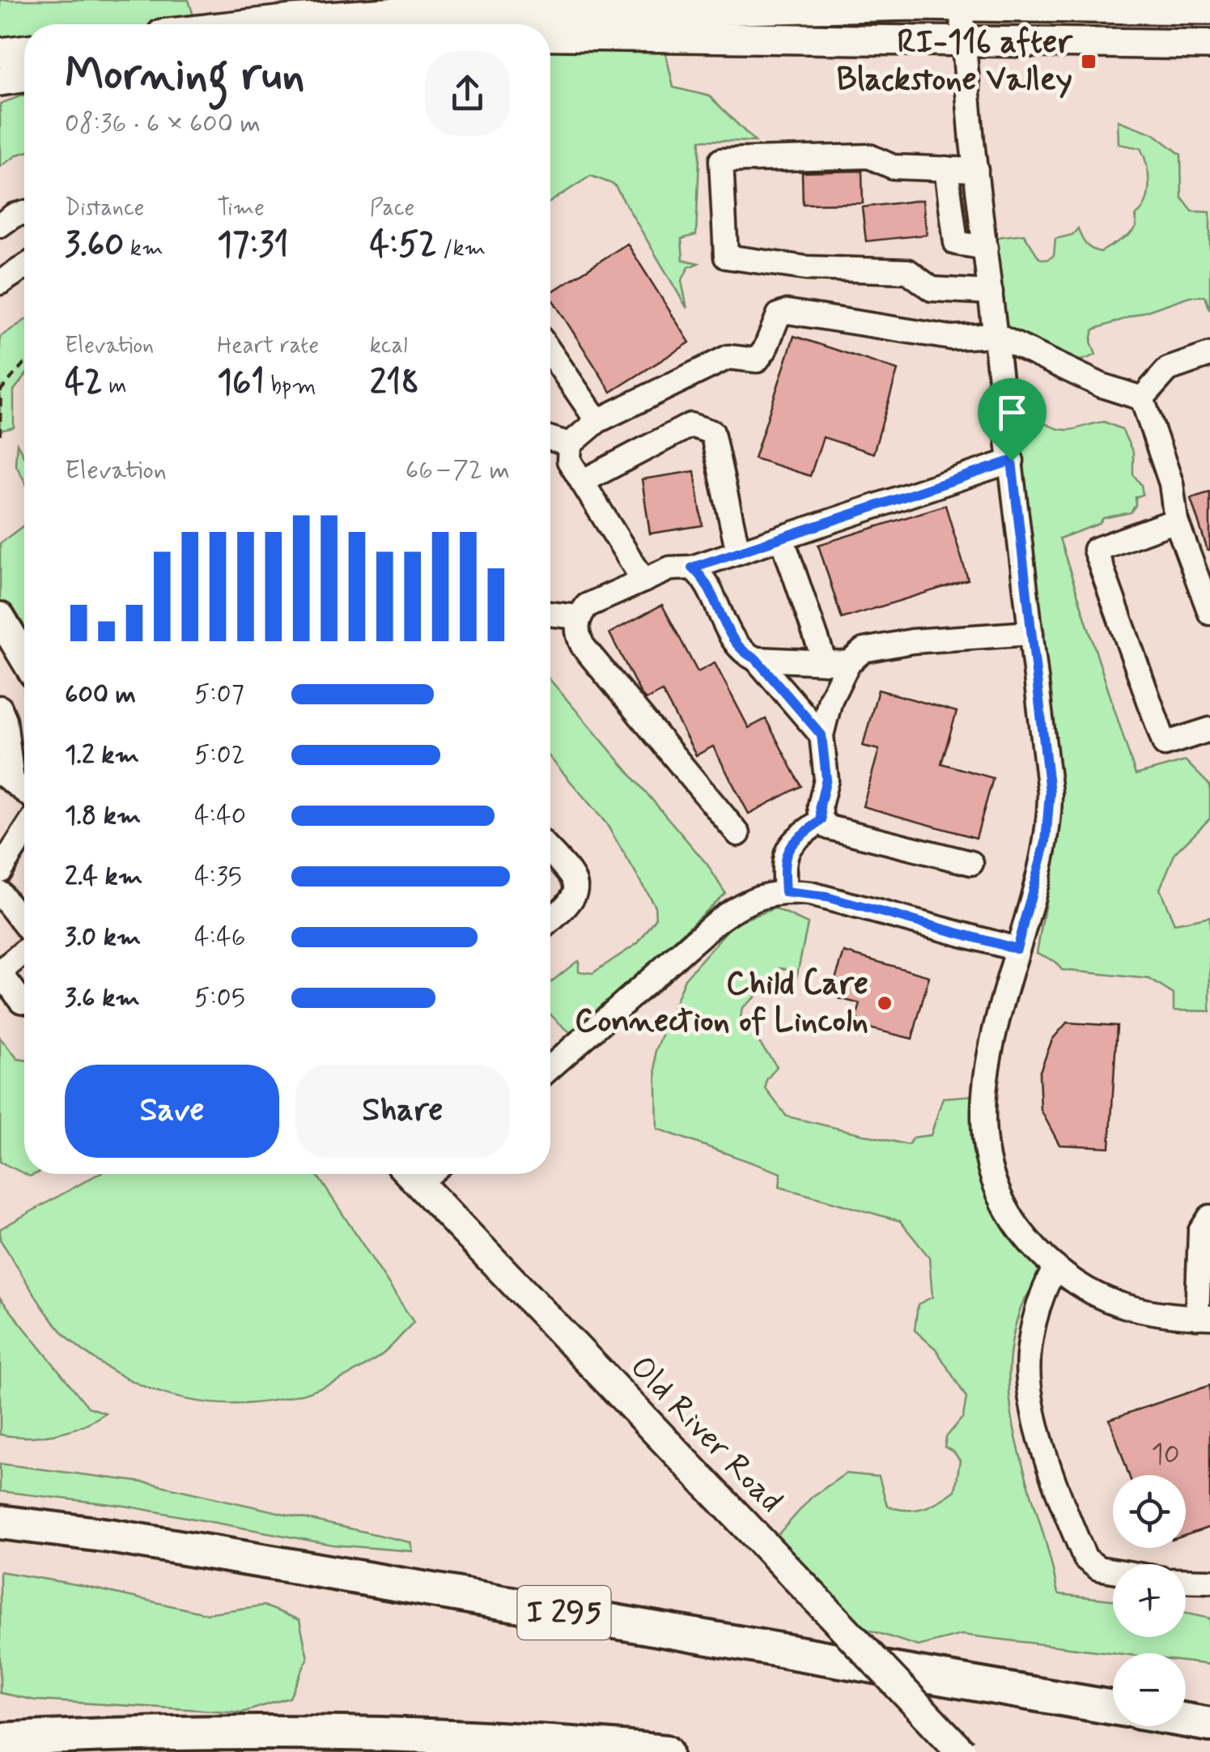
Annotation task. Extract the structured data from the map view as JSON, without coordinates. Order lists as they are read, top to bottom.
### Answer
{
  "streets": {
    "highway": ["I 295"],
    "main road": ["Old River Road"]
  },
  "places": {
    "transit": ["RI-116 after Blackstone Valley"],
    "other": ["Child Care Connection of Lincoln"]
  },
  "house_numbers": ["10"],
  "page": {
    "heading": ["Morning run", "08:36 · 6 × 600 m"],
    "stats": [
      ["Distance", "3.60 km"],
      ["Time", "17:31"],
      ["Pace", "4:52 /km"],
      ["Elevation", "42 m"],
      ["Heart rate", "161 bpm"],
      ["kcal", "218"]
    ],
    "chart": ["Elevation", "66–72 m"],
    "list": [
      {
        "name": "600 m",
        "note": "5:07"
      },
      {
        "name": "1.2 km",
        "note": "5:02"
      },
      {
        "name": "1.8 km",
        "note": "4:40"
      },
      {
        "name": "2.4 km",
        "note": "4:35"
      },
      {
        "name": "3.0 km",
        "note": "4:46"
      },
      {
        "name": "3.6 km",
        "note": "5:05"
      }
    ],
    "buttons": ["Save", "Share"],
    "map_buttons": ["+", "−"]
  }
}
